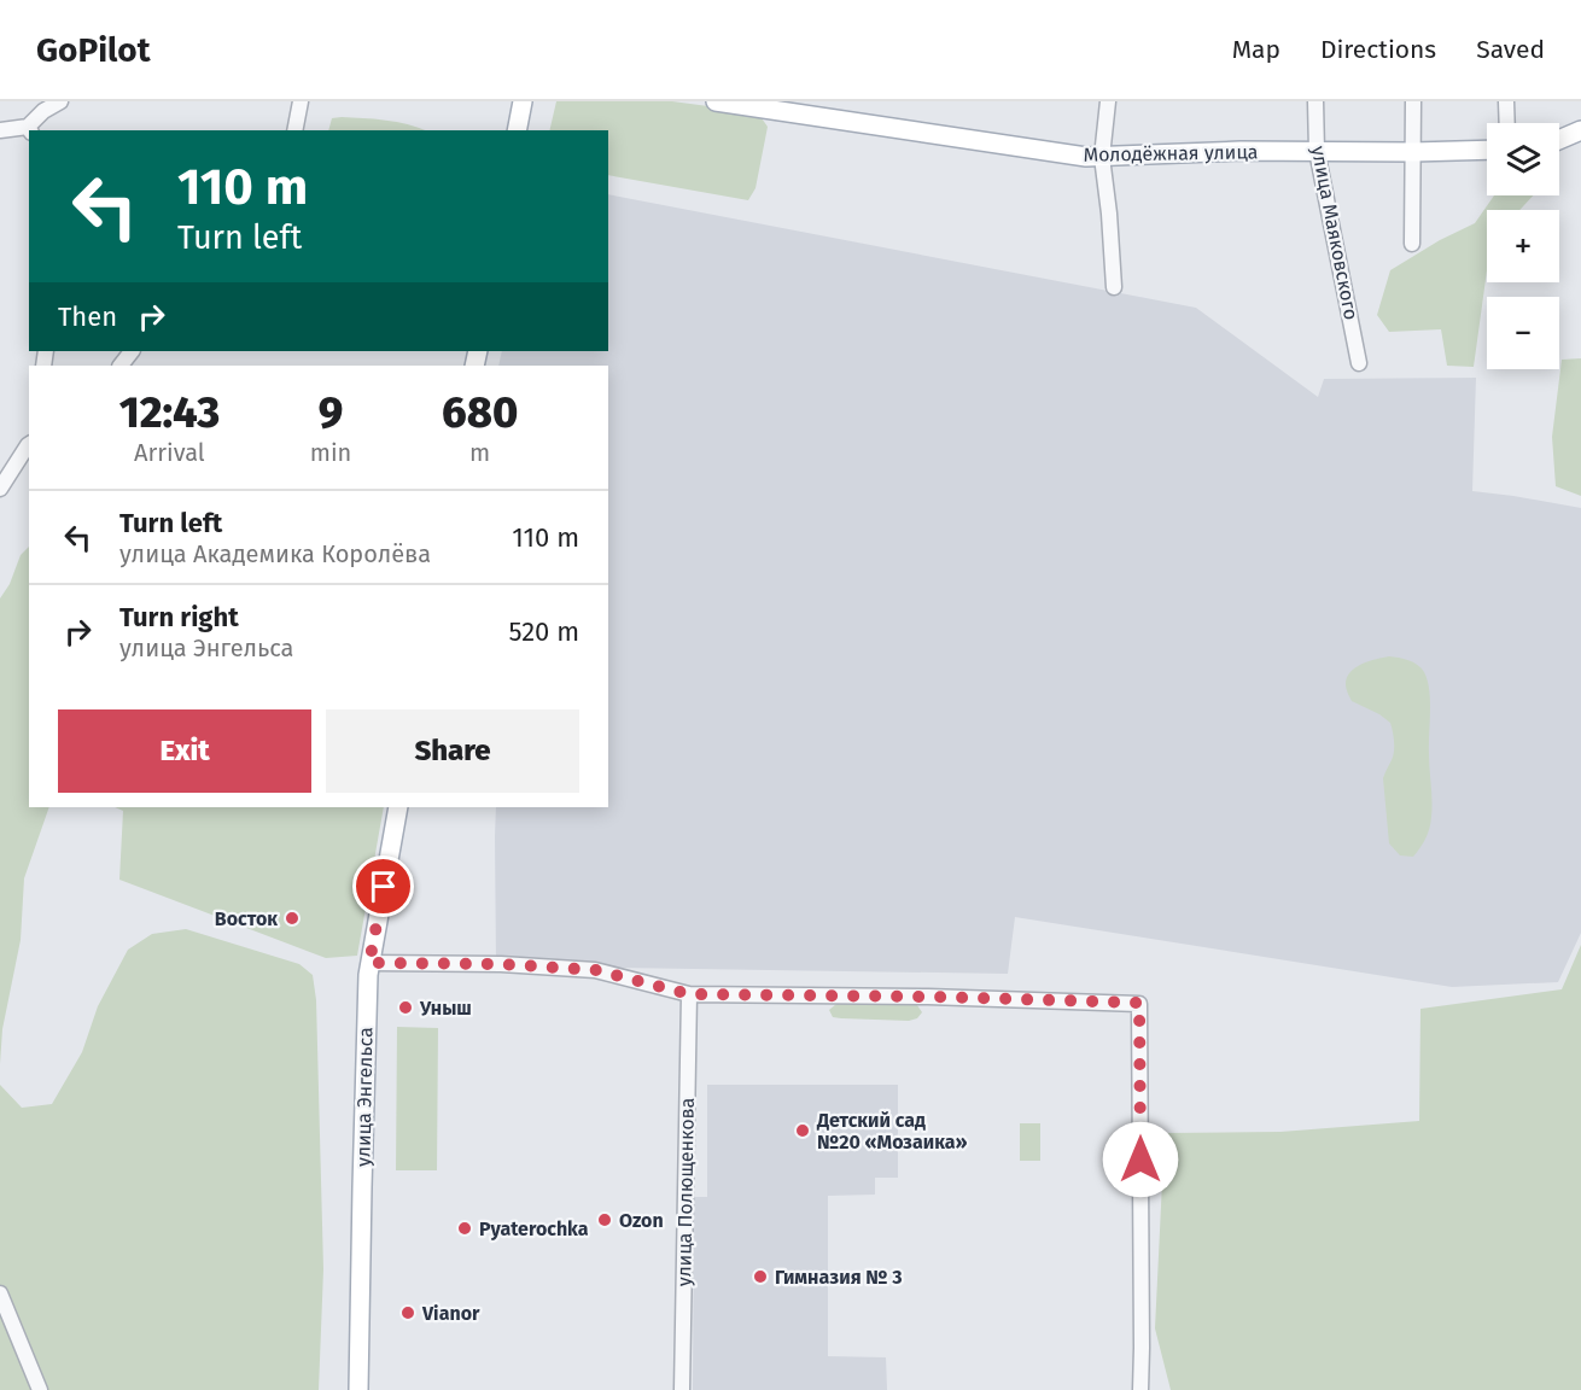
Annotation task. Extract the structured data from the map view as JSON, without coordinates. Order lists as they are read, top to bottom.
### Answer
{
  "streets": {
    "main road": ["Молодёжная улица", "улица Энгельса"],
    "street": ["улица Маяковского", "улица Полющенкова"]
  },
  "crossings": [
    ["Молодёжная улица", "улица Маяковского"]
  ],
  "places": [
    "Восток",
    "Уныш",
    "Детский сад №20 «Мозаика»",
    "Ozon",
    "Pyaterochka",
    "Гимназия № 3",
    "Vianor"
  ],
  "page": {
    "header": "GoPilot",
    "nav": ["Map", "Directions", "Saved"],
    "map_buttons": ["+", "−"],
    "turn": ["110 m", "Turn left"],
    "then": "Then",
    "eta": [
      "12:43",
      "Arrival",
      "9",
      "min",
      "680",
      "m"
    ],
    "list": [
      {
        "name": "Turn left",
        "note": "улица Академика Королёва",
        "value": "110 m"
      },
      {
        "name": "Turn right",
        "note": "улица Энгельса",
        "value": "520 m"
      }
    ],
    "buttons": ["Exit", "Share"]
  }
}
